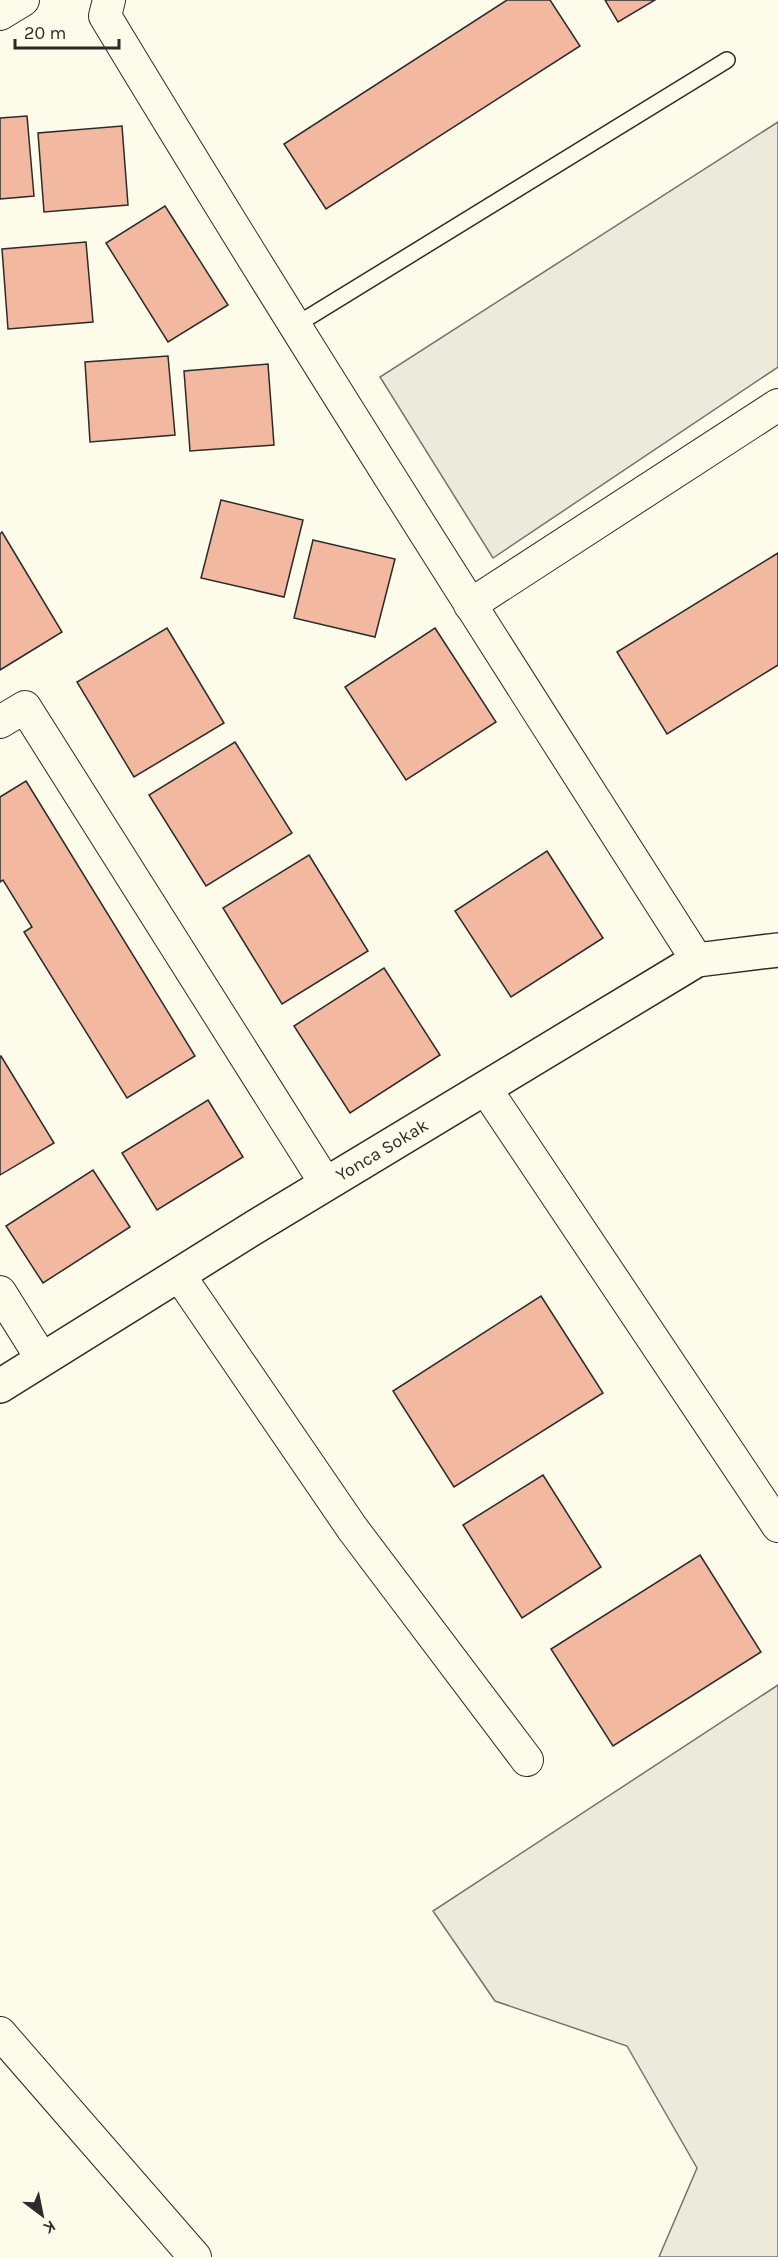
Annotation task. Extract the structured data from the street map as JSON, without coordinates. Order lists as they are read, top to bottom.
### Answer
{
  "streets": {
    "street": ["Yonca Sokak"]
  },
  "scale_bar": "20 m",
  "north": "bottom right"
}
